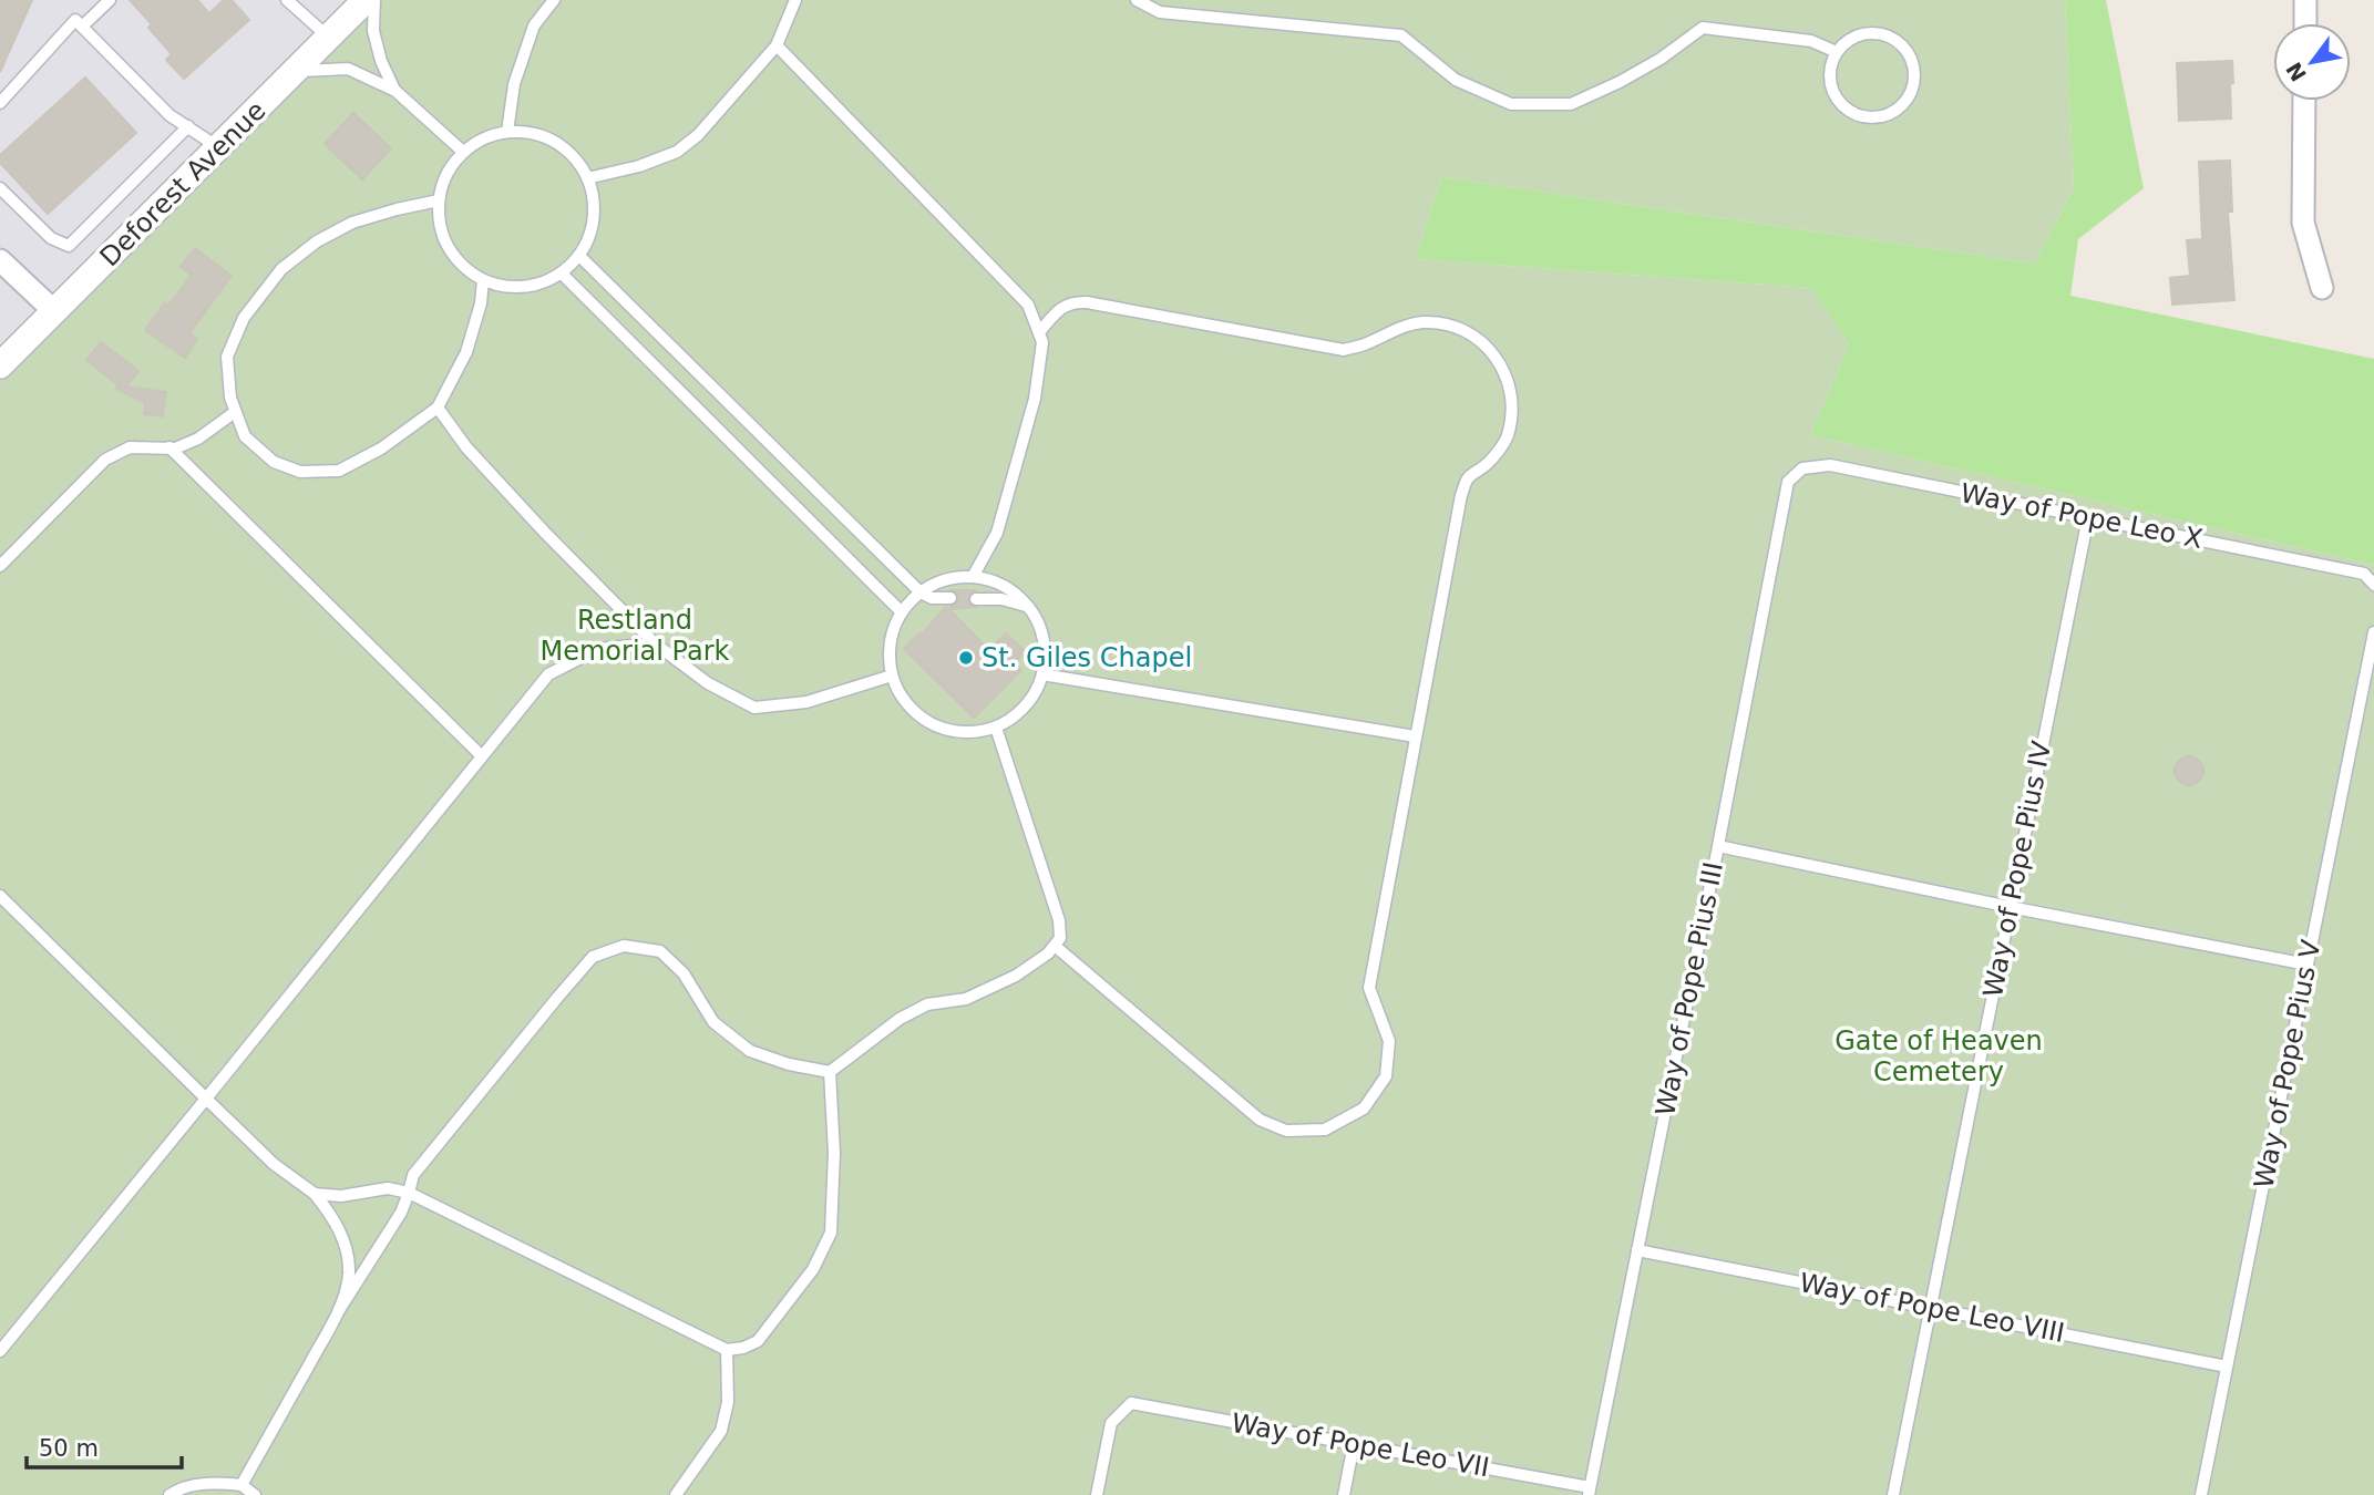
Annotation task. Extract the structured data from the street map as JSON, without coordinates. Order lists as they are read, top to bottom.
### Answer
{
  "streets": {
    "street": ["Deforest Avenue"],
    "lane": [
      "Way of Pope Leo X",
      "Way of Pope Pius IV",
      "Way of Pope Pius III",
      "Way of Pope Pius V",
      "Way of Pope Leo VIII",
      "Way of Pope Leo VII"
    ]
  },
  "crossings": [
    ["Way of Pope Leo X", "Way of Pope Pius IV"],
    ["Way of Pope Leo X", "Way of Pope Pius III"],
    ["Way of Pope Pius IV", "Way of Pope Leo VIII"],
    ["Way of Pope Pius III", "Way of Pope Leo VIII"],
    ["Way of Pope Pius III", "Way of Pope Leo VII"],
    ["Way of Pope Pius V", "Way of Pope Leo VIII"]
  ],
  "parks": ["Restland Memorial Park", "Gate of Heaven Cemetery"],
  "places": ["St. Giles Chapel"],
  "scale_bar": "50 m",
  "north": "bottom left"
}
